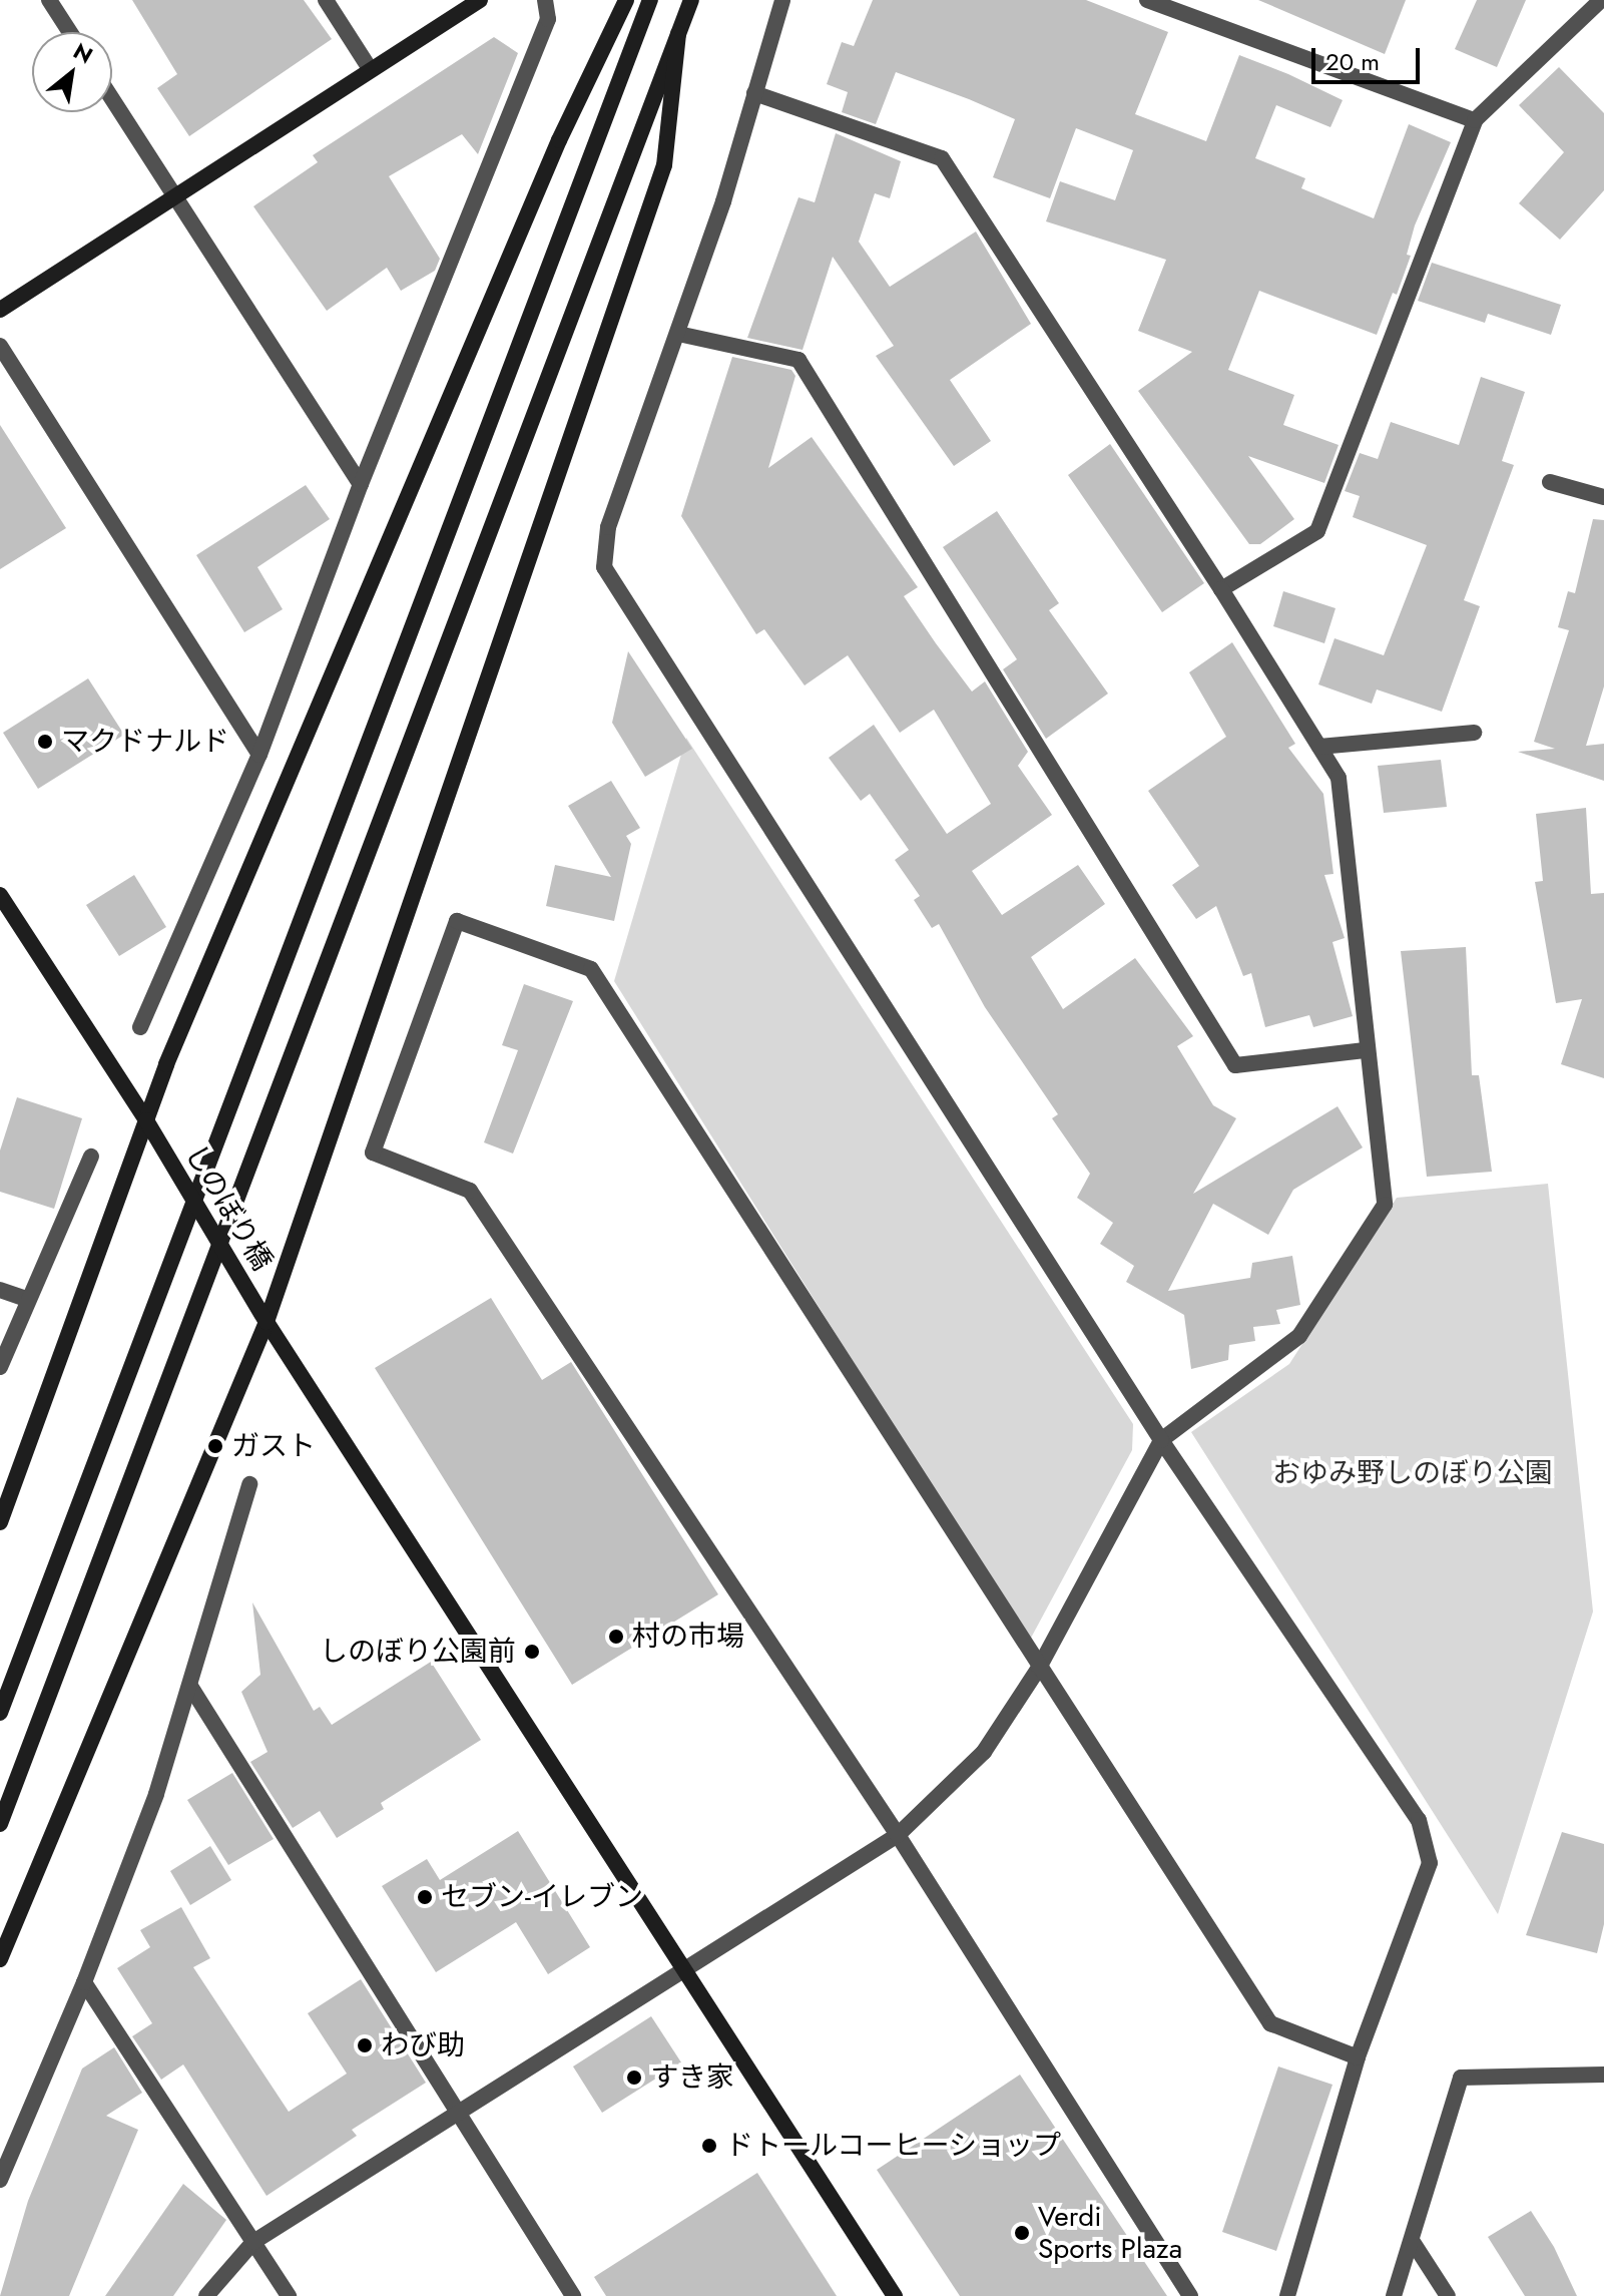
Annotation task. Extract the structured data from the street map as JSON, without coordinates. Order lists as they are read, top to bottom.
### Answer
{
  "streets": {
    "street": ["しのぼり橋"]
  },
  "parks": ["おゆみ野しのぼり公園"],
  "places": [
    "マクドナルド",
    "ガスト",
    "村の市場",
    "しのぼり公園前",
    "セブン-イレブン",
    "わび助",
    "すき家",
    "ドトールコーヒーショップ",
    "Verdi Sports Plaza"
  ],
  "scale_bar": "20 m",
  "north": "top right"
}
